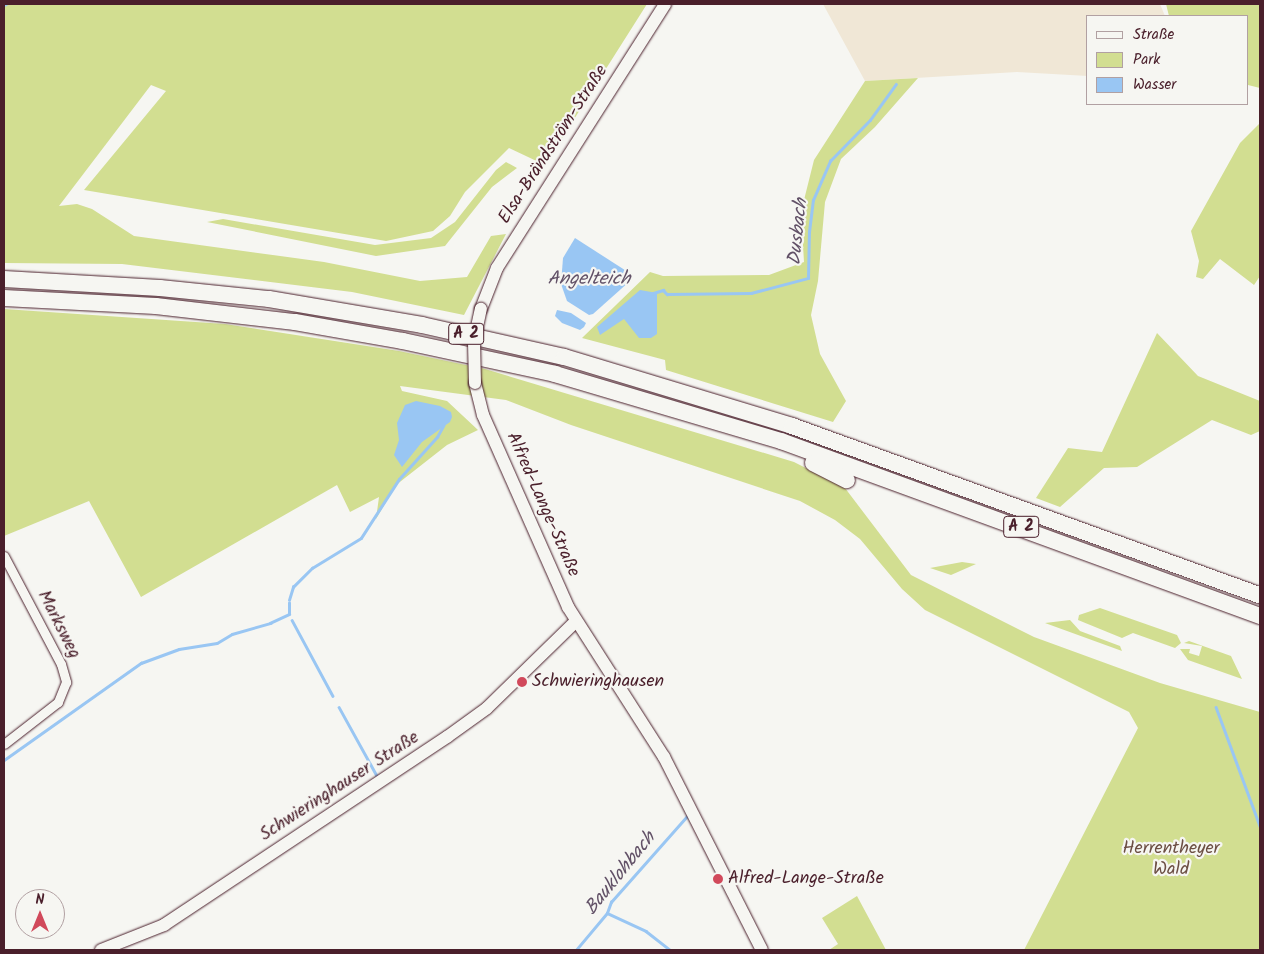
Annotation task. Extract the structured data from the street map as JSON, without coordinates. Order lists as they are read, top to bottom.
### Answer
{
  "streets": {
    "highway": ["A 2"],
    "street": [
      "Elsa-Brändström-Straße",
      "Alfred-Lange-Straße",
      "Marksweg",
      "Schwieringhauser Straße"
    ]
  },
  "crossings": [
    ["Elsa-Brändström-Straße", "Alfred-Lange-Straße"],
    ["Alfred-Lange-Straße", "Schwieringhauser Straße"]
  ],
  "water": ["Dusbach", "Angelteich", "Bauklohbach"],
  "parks": ["Herrentheyer Wald"],
  "places": ["Schwieringhausen", "Alfred-Lange-Straße"],
  "legend": ["Straße", "Park", "Wasser"],
  "north": "top"
}
